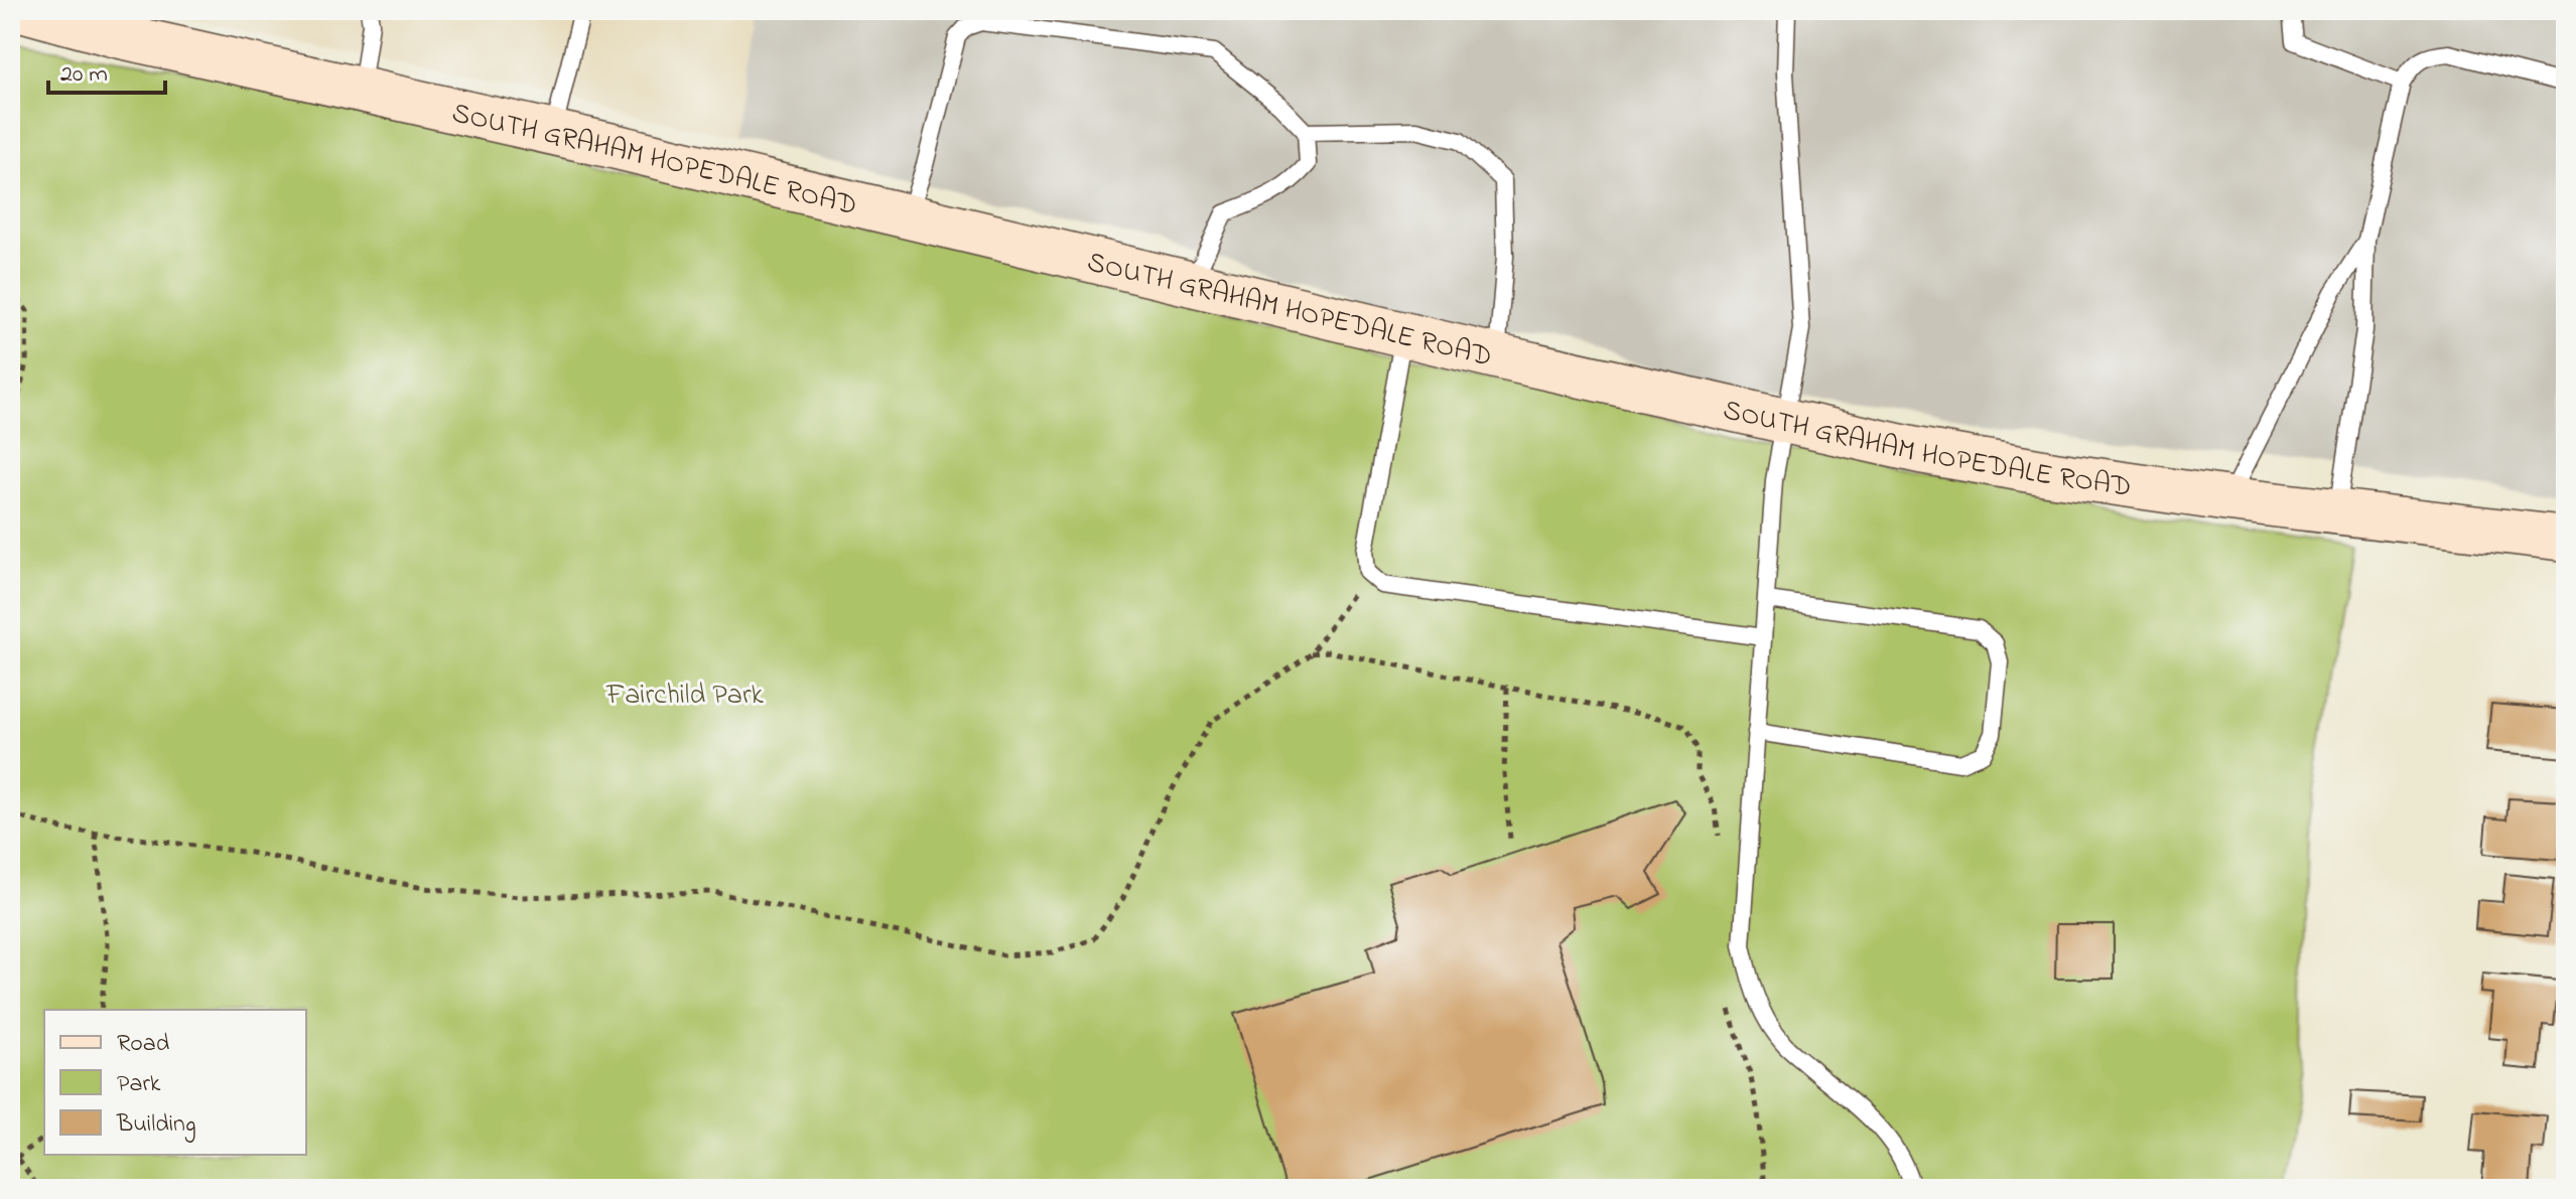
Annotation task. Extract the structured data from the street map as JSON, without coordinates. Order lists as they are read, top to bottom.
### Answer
{
  "streets": {
    "street": ["SOUTH GRAHAM HOPEDALE ROAD"]
  },
  "parks": ["Fairchild Park"],
  "legend": ["Road", "Park", "Building"],
  "scale_bar": "20 m"
}
